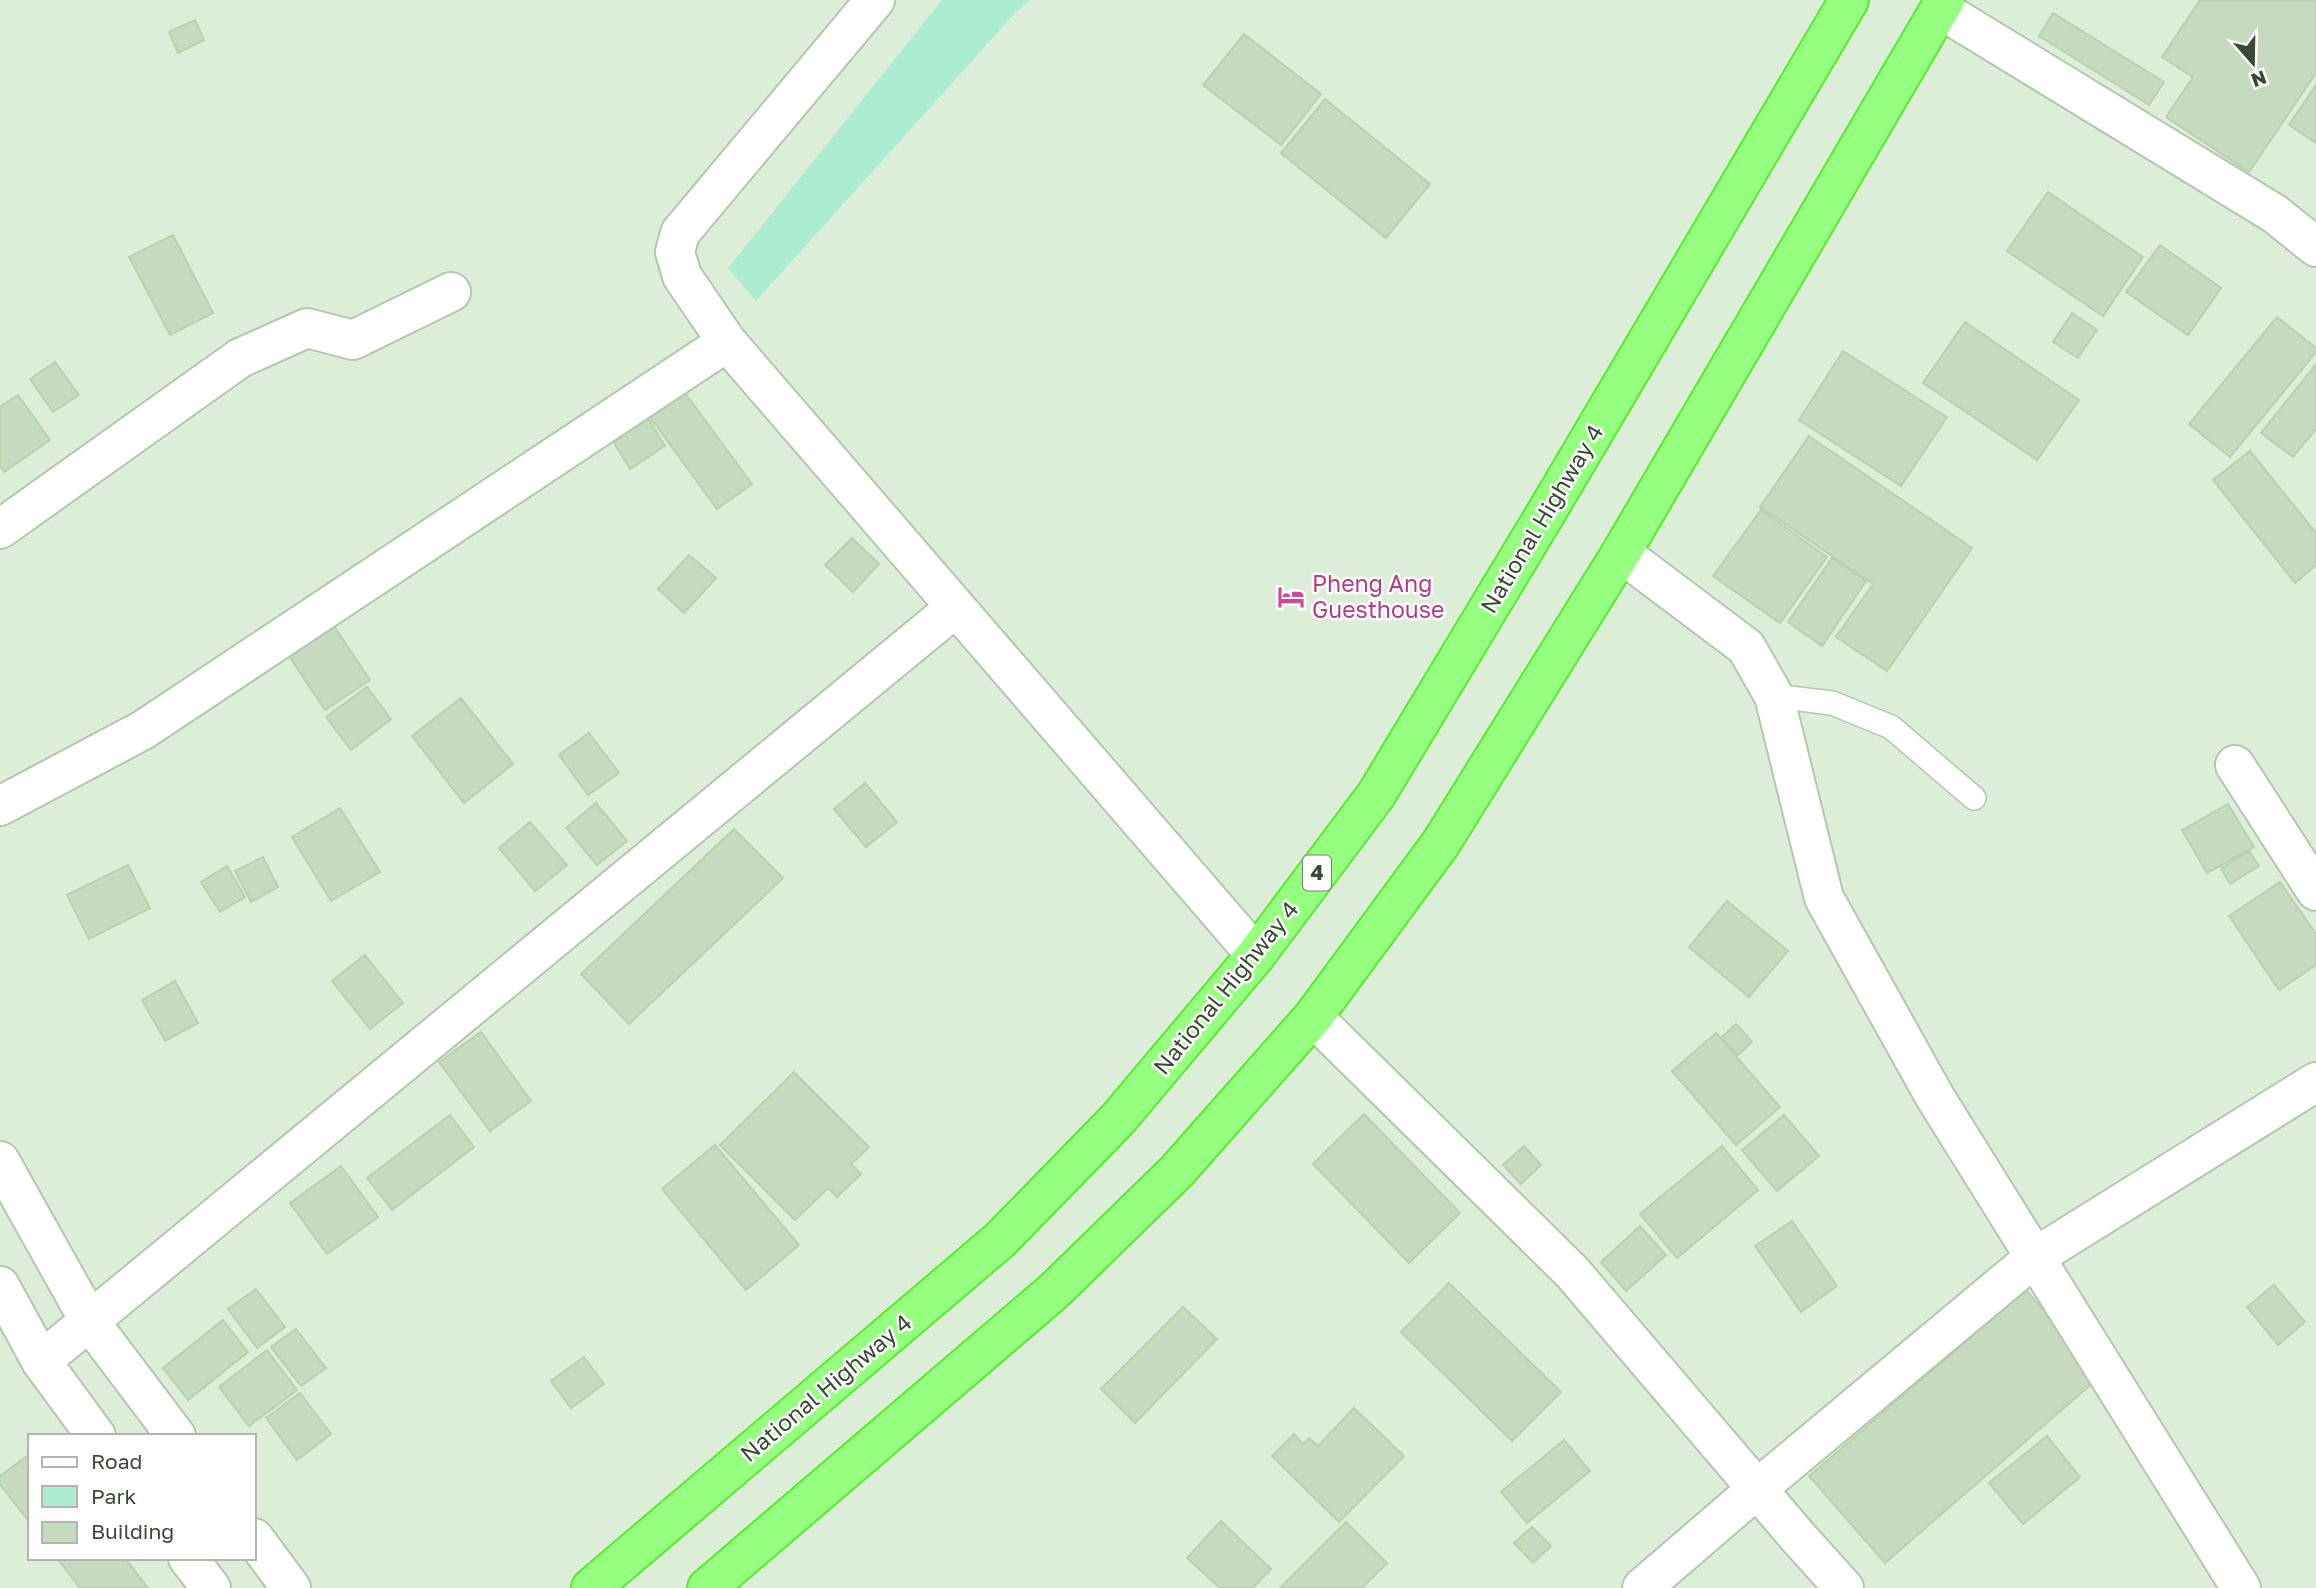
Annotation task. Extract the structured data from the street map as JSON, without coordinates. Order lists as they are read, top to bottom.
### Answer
{
  "streets": {
    "highway": ["National Highway 4", "4"]
  },
  "places": {
    "hotel": ["Pheng Ang Guesthouse"]
  },
  "legend": ["Road", "Park", "Building"],
  "north": "bottom"
}
